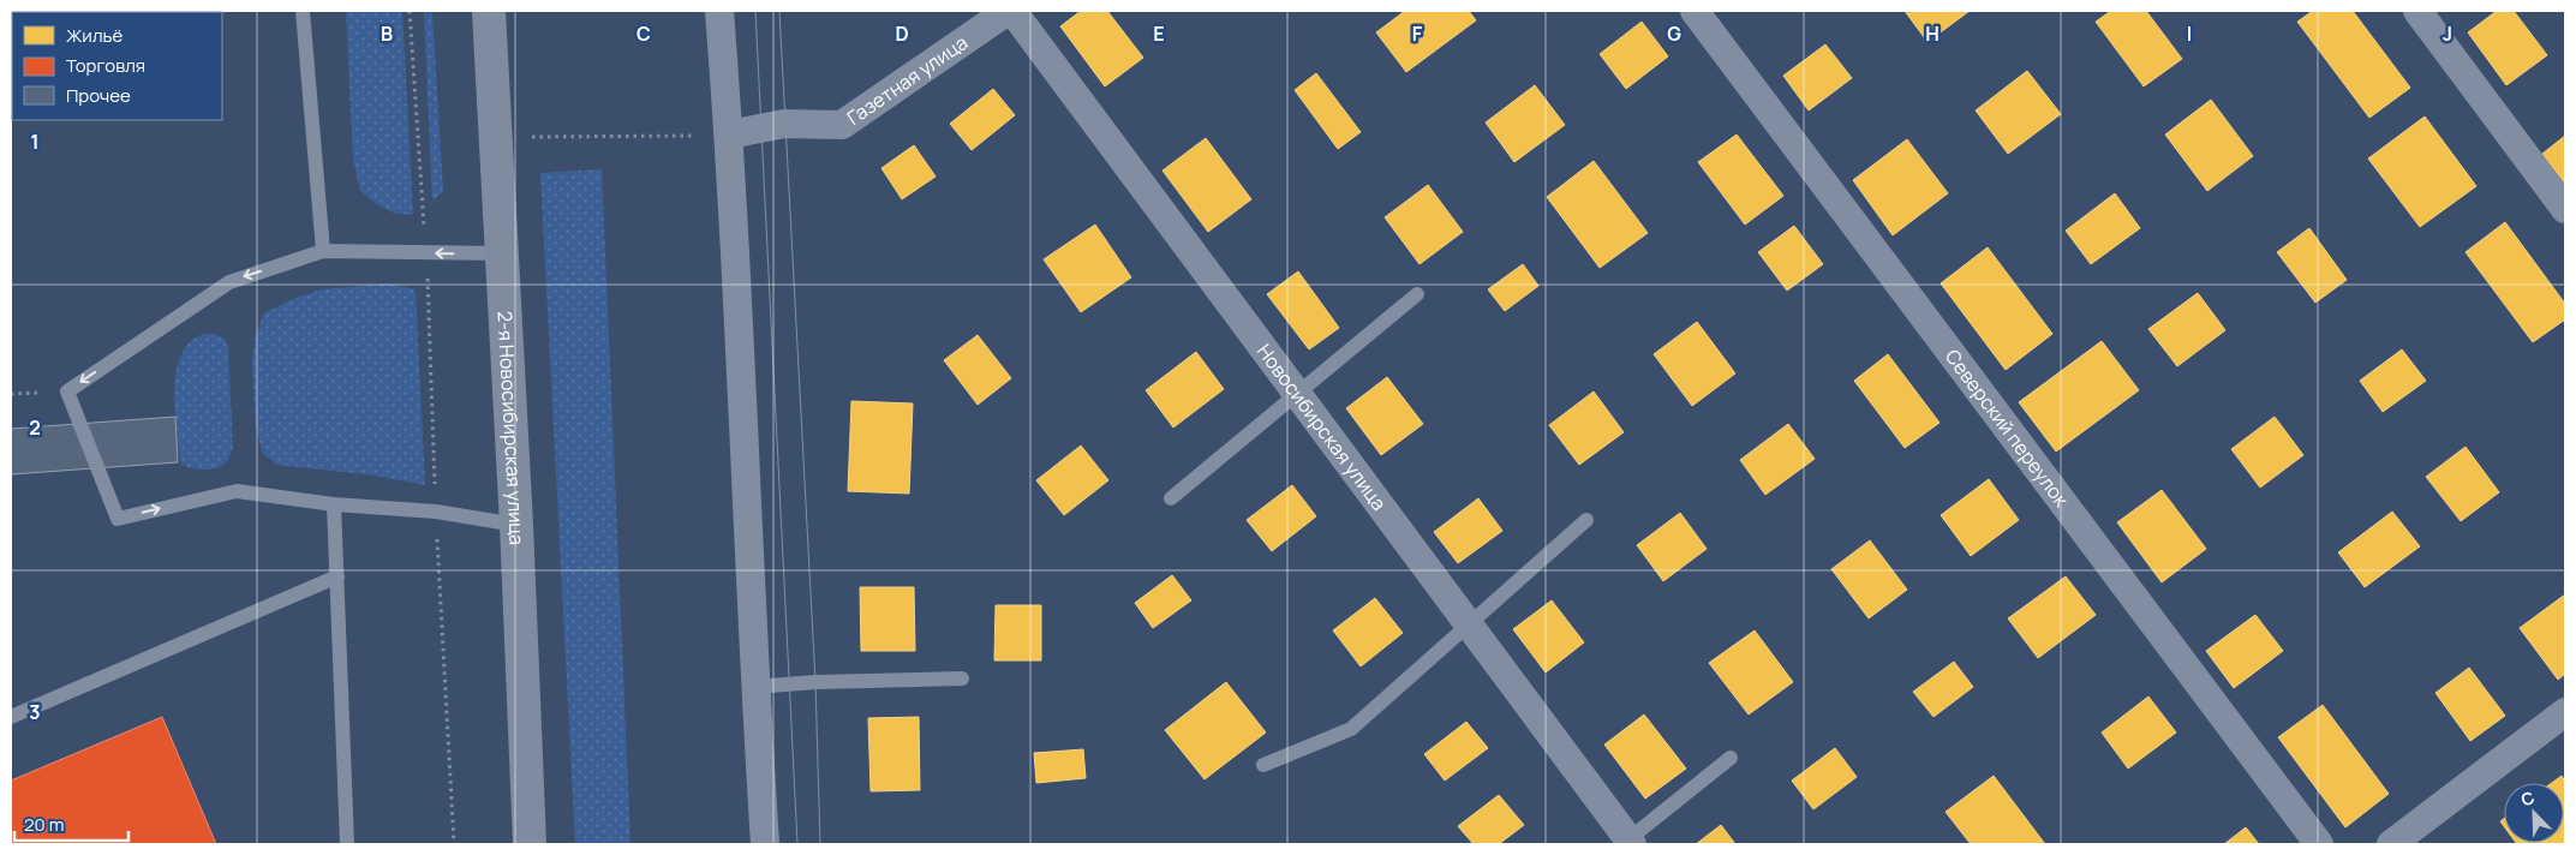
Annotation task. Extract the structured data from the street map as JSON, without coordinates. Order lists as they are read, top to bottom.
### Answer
{
  "streets": {
    "main road": ["2-я Новосибирская улица"],
    "street": ["Газетная улица", "Новосибирская улица", "Северский переулок"]
  },
  "legend": ["Жильё", "Торговля", "Прочее"],
  "scale_bar": "20 m",
  "north": "top left",
  "grid": {
    "columns": [
      "B",
      "C",
      "D",
      "E",
      "F",
      "G",
      "H",
      "I",
      "J"
    ],
    "rows": ["1", "2", "3"]
  }
}
